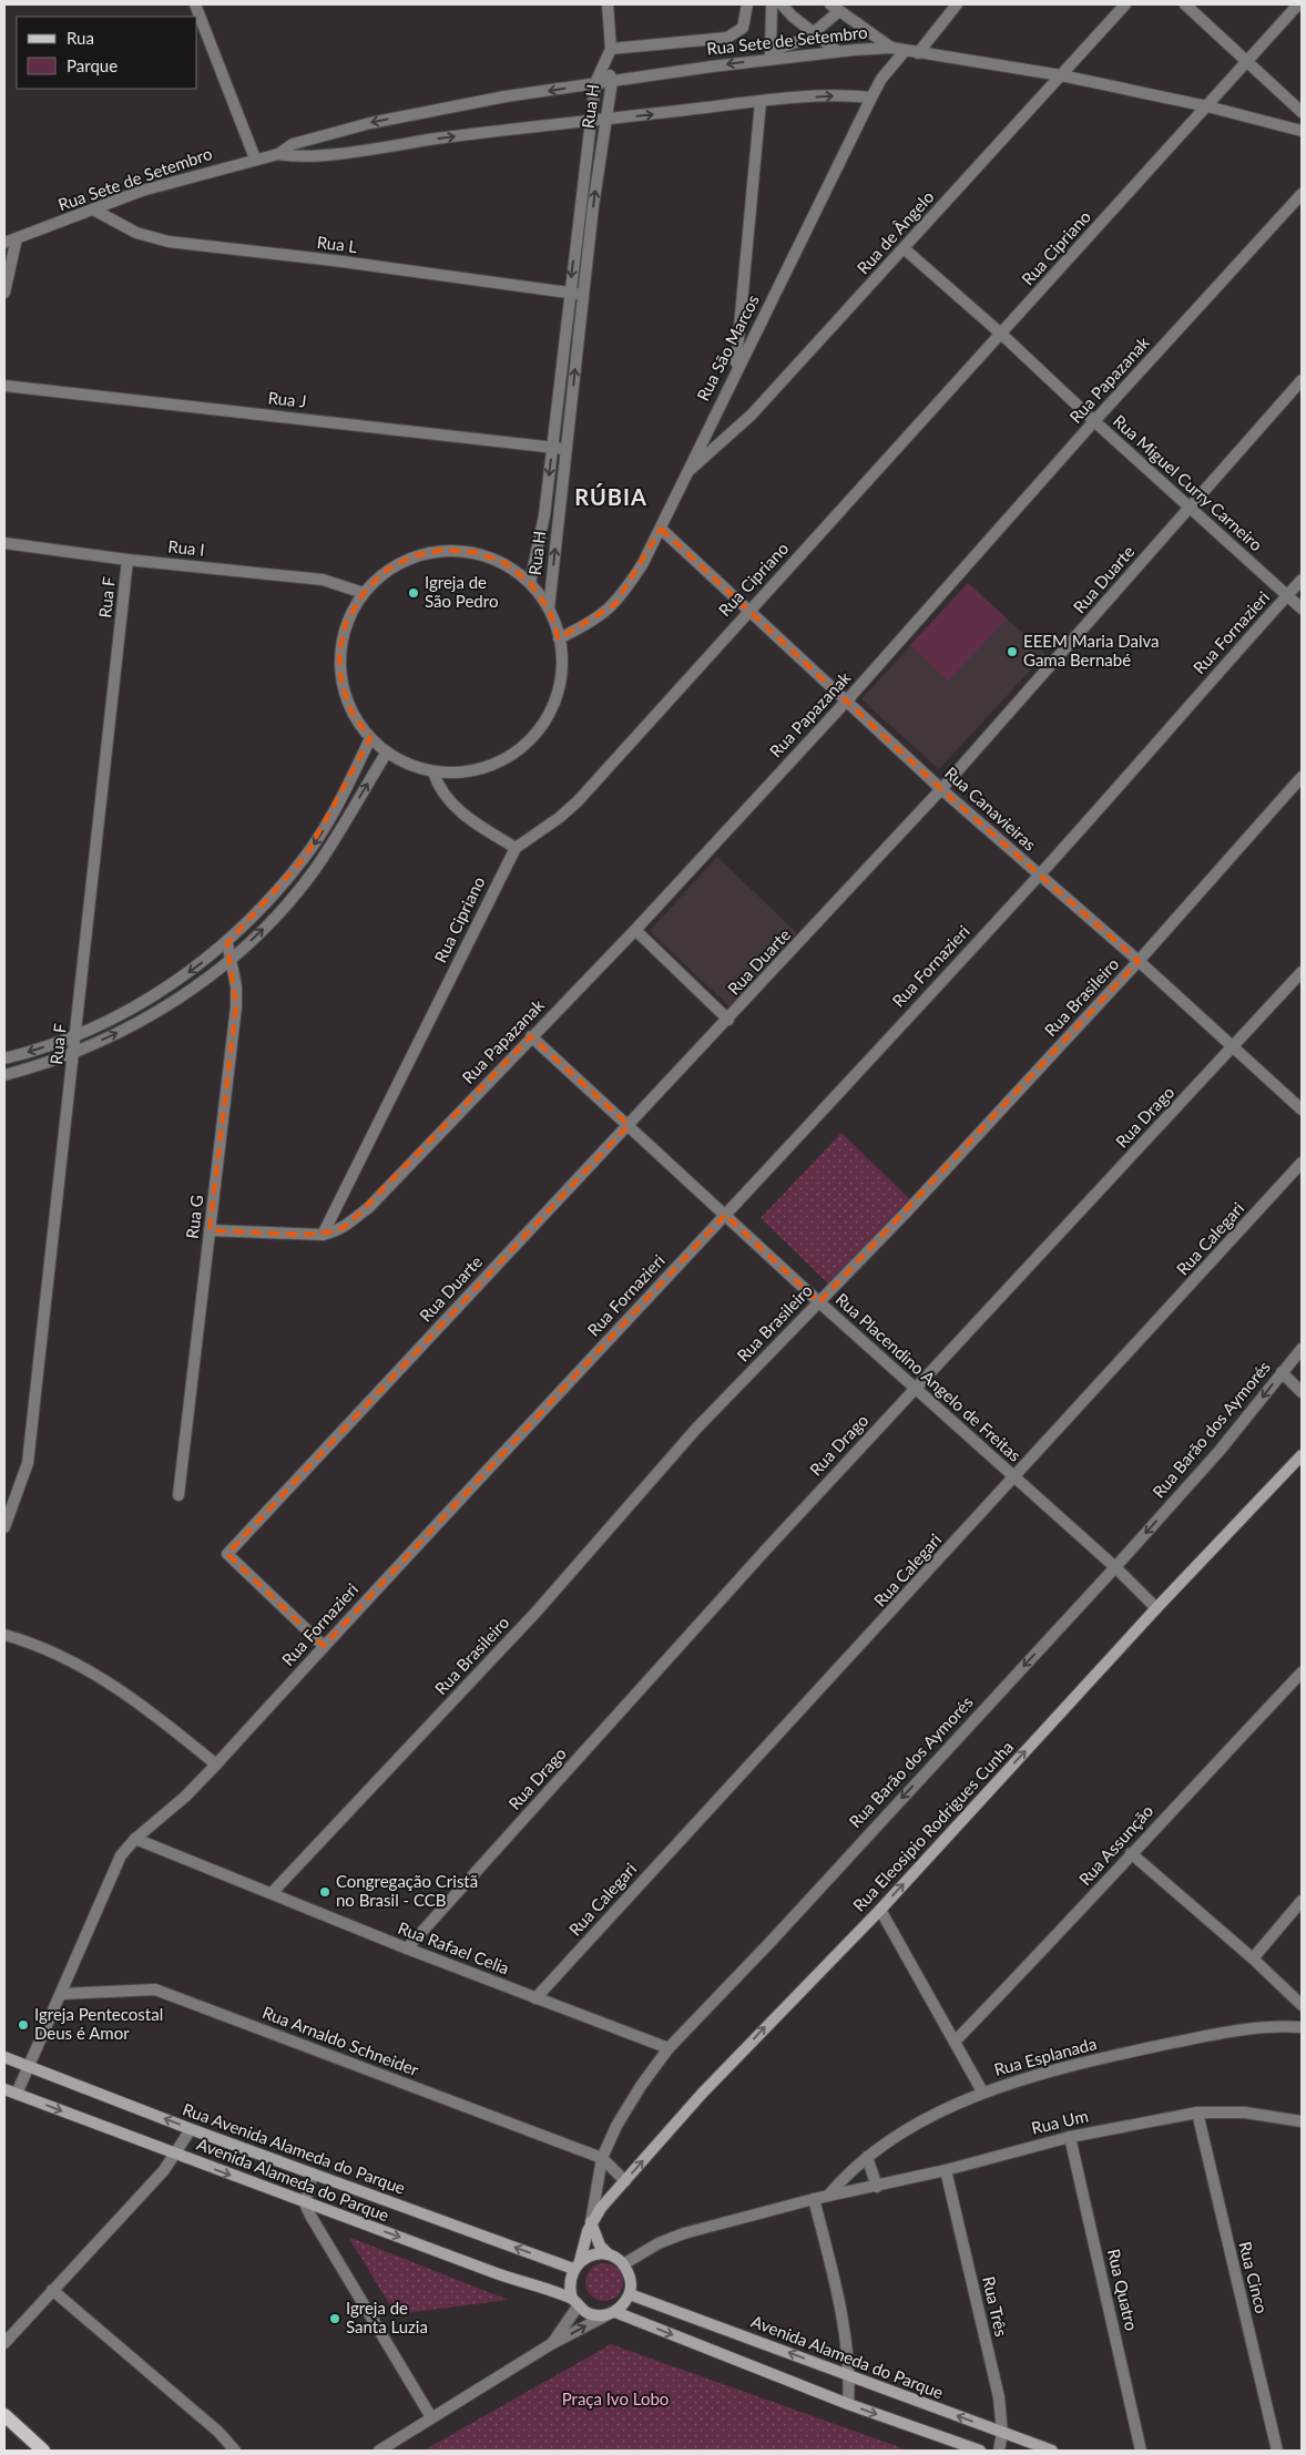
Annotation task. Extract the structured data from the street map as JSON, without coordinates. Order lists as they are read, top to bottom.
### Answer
{
  "streets": {
    "street": [
      "Rua Sete de Setembro",
      "Rua H",
      "Rua de Ângelo",
      "Rua L",
      "Rua Cipriano",
      "Rua São Marcos",
      "Rua Papazanak",
      "Rua J",
      "Rua Miguel Curry Carneiro",
      "Rua I",
      "Rua Duarte",
      "Rua F",
      "Rua Fornazieri",
      "Rua Canavieiras",
      "Rua Brasileiro",
      "Rua Drago",
      "Rua G",
      "Rua Calegari",
      "Rua Placendino Angelo de Freitas",
      "Rua Barão dos Aymorés",
      "Rua Eleosipio Rodrigues Cunha",
      "Rua Assunção",
      "Rua Rafael Celia",
      "Rua Arnaldo Schneider",
      "Rua Esplanada",
      "Rua Um",
      "Rua Avenida Alameda do Parque",
      "Avenida Alameda do Parque",
      "Rua Cinco",
      "Rua Quatro",
      "Rua Três"
    ]
  },
  "crossings": [
    ["Rua Sete de Setembro", "Rua H"],
    ["Rua Sete de Setembro", "Rua de Ângelo"],
    ["Rua Sete de Setembro", "Rua L"],
    ["Rua Sete de Setembro", "Rua Cipriano"],
    ["Rua Sete de Setembro", "Rua São Marcos"],
    ["Rua H", "Rua L"],
    ["Rua H", "Rua J"],
    ["Rua de Ângelo", "Rua São Marcos"],
    ["Rua de Ângelo", "Rua Miguel Curry Carneiro"],
    ["Rua Cipriano", "Rua Papazanak"],
    ["Rua Cipriano", "Rua Miguel Curry Carneiro"],
    ["Rua Cipriano", "Rua Canavieiras"],
    ["Rua São Marcos", "Rua Canavieiras"],
    ["Rua Papazanak", "Rua Miguel Curry Carneiro"],
    ["Rua Papazanak", "Rua Canavieiras"],
    ["Rua Papazanak", "Rua Placendino Angelo de Freitas"],
    ["Rua Miguel Curry Carneiro", "Rua Duarte"],
    ["Rua Miguel Curry Carneiro", "Rua Fornazieri"],
    ["Rua I", "Rua F"],
    ["Rua Duarte", "Rua Fornazieri"],
    ["Rua Duarte", "Rua Canavieiras"],
    ["Rua Duarte", "Rua Placendino Angelo de Freitas"],
    ["Rua Fornazieri", "Rua Canavieiras"],
    ["Rua Fornazieri", "Rua Placendino Angelo de Freitas"],
    ["Rua Fornazieri", "Rua Rafael Celia"],
    ["Rua Fornazieri", "Rua Arnaldo Schneider"],
    ["Rua Fornazieri", "Rua Avenida Alameda do Parque"],
    ["Rua Fornazieri", "Avenida Alameda do Parque"],
    ["Rua Canavieiras", "Rua Brasileiro"],
    ["Rua Canavieiras", "Rua Drago"],
    ["Rua Brasileiro", "Rua Placendino Angelo de Freitas"],
    ["Rua Brasileiro", "Rua Rafael Celia"],
    ["Rua Drago", "Rua Placendino Angelo de Freitas"],
    ["Rua Drago", "Rua Rafael Celia"],
    ["Rua Calegari", "Rua Placendino Angelo de Freitas"],
    ["Rua Calegari", "Rua Rafael Celia"],
    ["Rua Placendino Angelo de Freitas", "Rua Barão dos Aymorés"],
    ["Rua Placendino Angelo de Freitas", "Rua Eleosipio Rodrigues Cunha"],
    ["Rua Barão dos Aymorés", "Rua Eleosipio Rodrigues Cunha"],
    ["Rua Barão dos Aymorés", "Rua Rafael Celia"],
    ["Rua Barão dos Aymorés", "Rua Arnaldo Schneider"],
    ["Rua Esplanada", "Rua Um"],
    ["Rua Um", "Rua Avenida Alameda do Parque"],
    ["Rua Um", "Avenida Alameda do Parque"],
    ["Rua Um", "Rua Cinco"],
    ["Rua Um", "Rua Quatro"],
    ["Rua Um", "Rua Três"],
    ["Rua Avenida Alameda do Parque", "Avenida Alameda do Parque"],
    ["Avenida Alameda do Parque", "Rua Três"]
  ],
  "one_way": ["Rua Barão dos Aymorés", "Rua Eleosipio Rodrigues Cunha", "Rua Avenida Alameda do Parque"],
  "districts": ["RÚBIA"],
  "parks": ["Praça Ivo Lobo"],
  "places": [
    "Igreja de São Pedro",
    "EEEM Maria Dalva Gama Bernabé",
    "Congregação Cristã no Brasil - CCB",
    "Igreja Pentecostal Deus é Amor",
    "Igreja de Santa Luzia"
  ],
  "legend": ["Rua", "Parque"]
}
